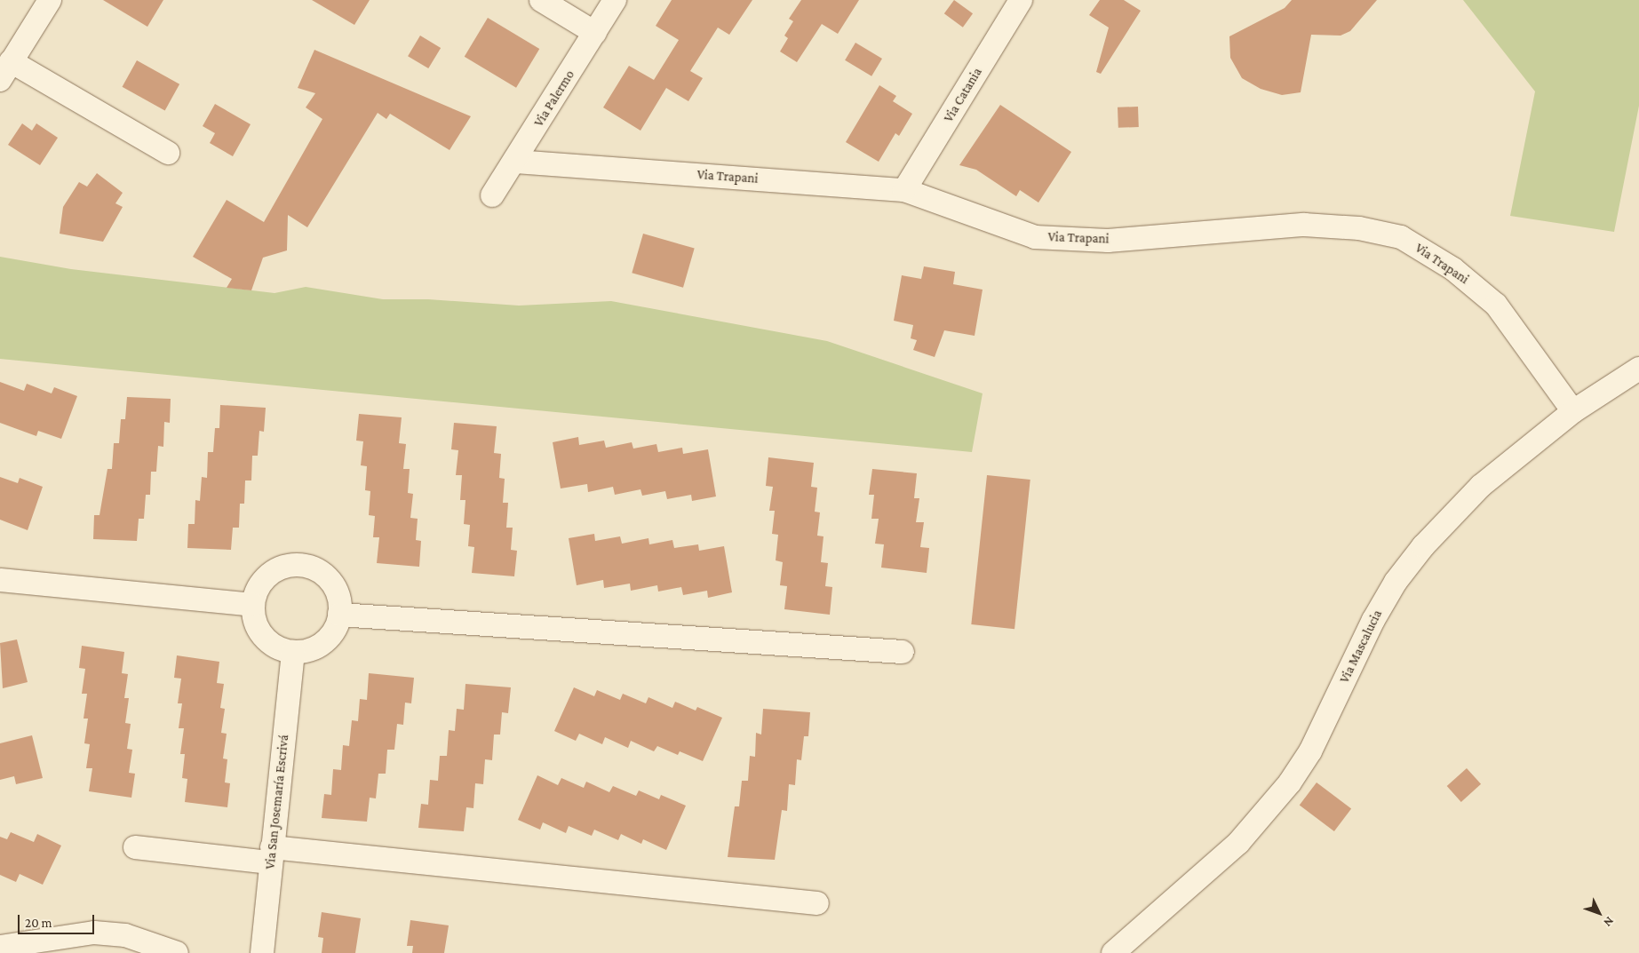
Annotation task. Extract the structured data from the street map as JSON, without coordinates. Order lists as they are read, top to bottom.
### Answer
{
  "streets": {
    "street": [
      "Via Catania",
      "Via Palermo",
      "Via Trapani",
      "Via Mascalucia",
      "Via San Josemaría Escrivá"
    ]
  },
  "crossings": [
    ["Via Catania", "Via Trapani"],
    ["Via Palermo", "Via Trapani"],
    ["Via Trapani", "Via Mascalucia"]
  ],
  "scale_bar": "20 m",
  "north": "bottom right"
}
